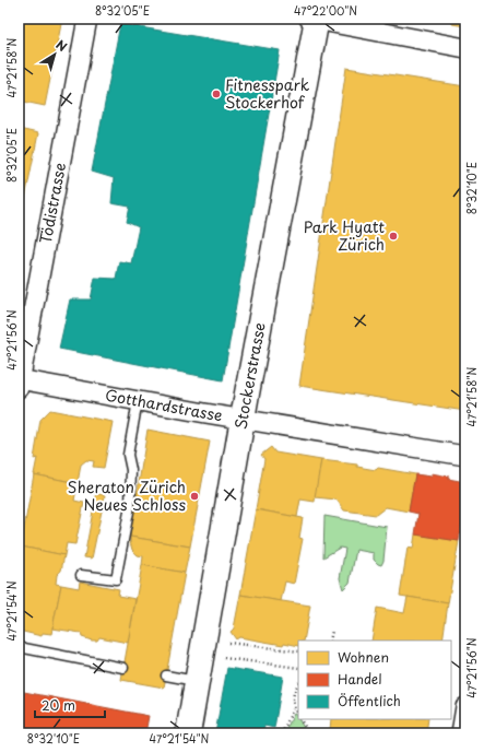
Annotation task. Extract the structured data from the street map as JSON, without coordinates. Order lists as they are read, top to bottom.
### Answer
{
  "streets": {
    "street": ["Tödistrasse", "Stockerstrasse", "Gotthardstrasse"]
  },
  "crossings": [
    ["Tödistrasse", "Gotthardstrasse"],
    ["Stockerstrasse", "Gotthardstrasse"]
  ],
  "places": ["Fitnesspark Stockerhof", "Park Hyatt Zürich", "Sheraton Zürich Neues Schloss"],
  "legend": ["Wohnen", "Handel", "Öffentlich"],
  "scale_bar": "20 m",
  "north": "top right",
  "coordinates": [
    "8°32'05\"E",
    "47°22'00\"N",
    "47°21'58\"N",
    "8°32'10\"E",
    "47°21'56\"N",
    "47°21'54\"N"
  ]
}
